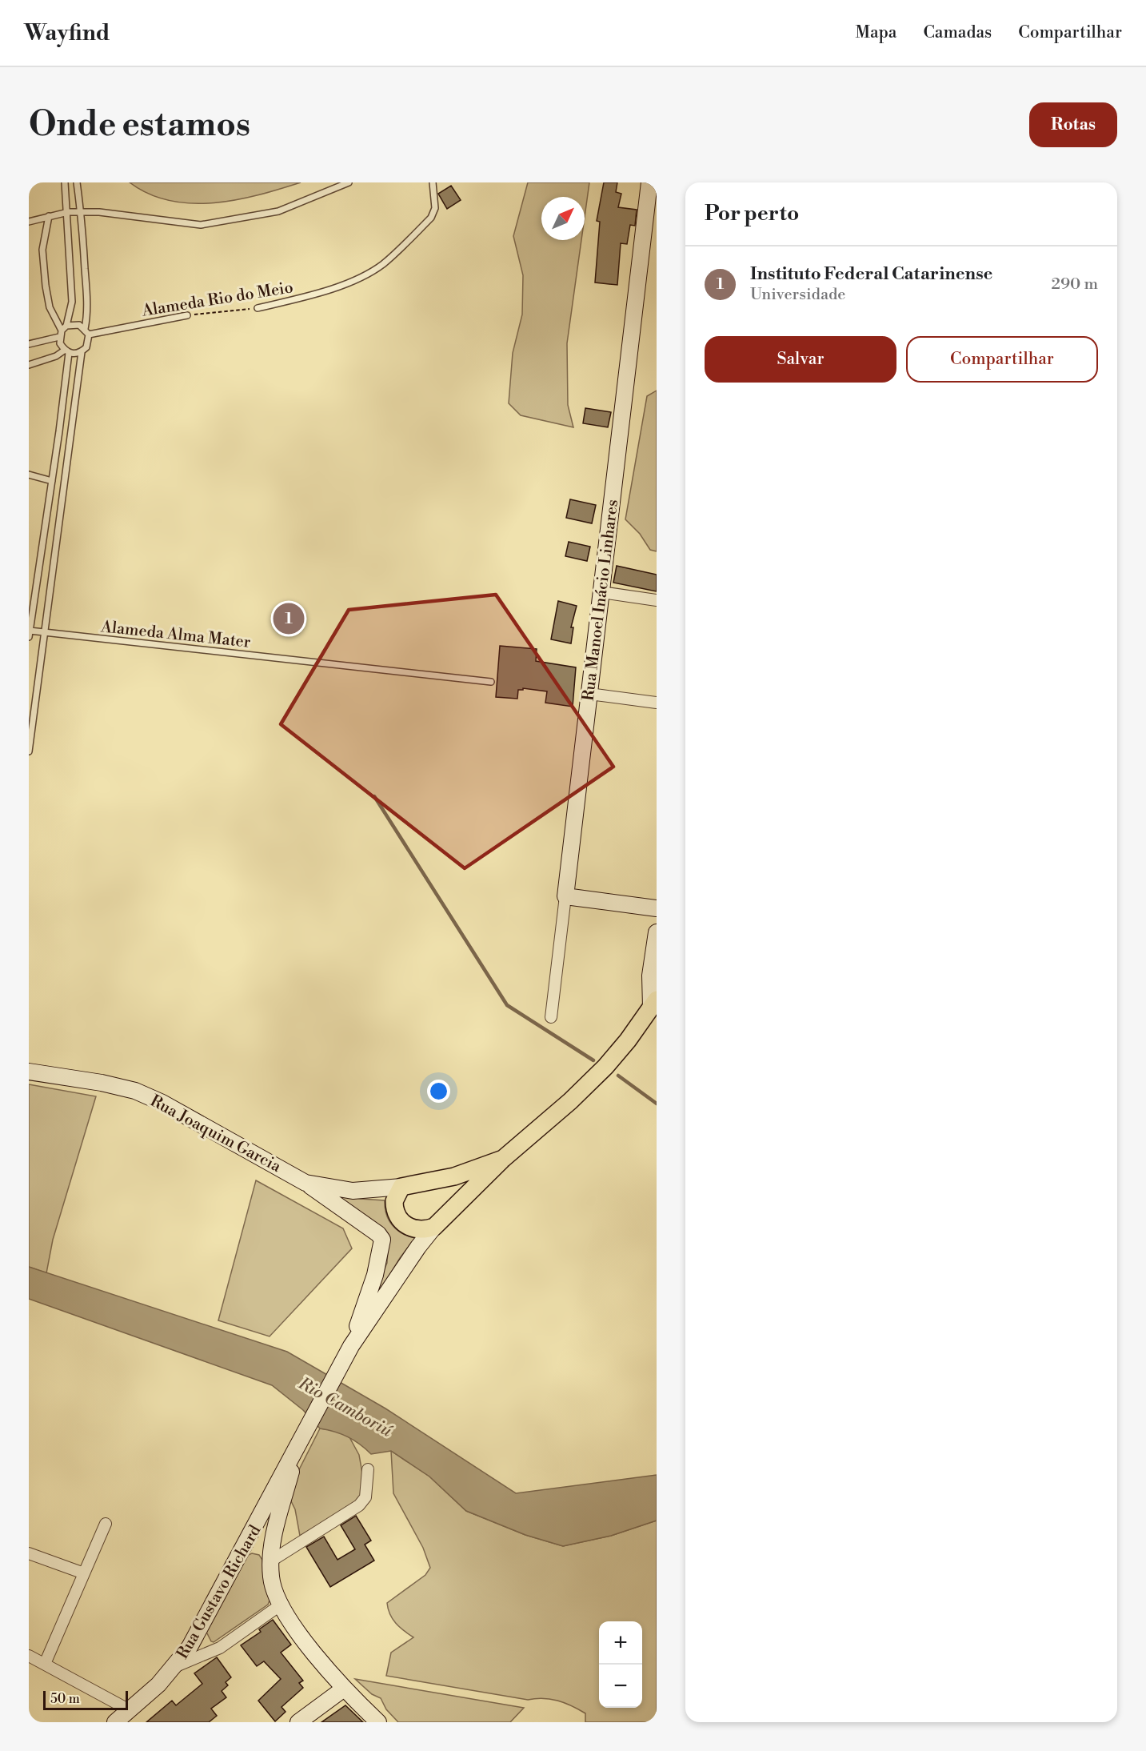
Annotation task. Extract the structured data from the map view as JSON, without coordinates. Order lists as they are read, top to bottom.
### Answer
{
  "streets": {
    "main road": ["Rua Manoel Inácio Linhares", "Rua Joaquim Garcia", "Rua Gustavo Richard"],
    "lane": ["Alameda Rio do Meio", "Alameda Alma Mater"]
  },
  "crossings": [
    ["Rua Joaquim Garcia", "Rua Gustavo Richard"]
  ],
  "water": ["Rio Camboriú"],
  "scale_bar": "50 m",
  "north": "top right",
  "page": {
    "header": "Wayfind",
    "nav": ["Mapa", "Camadas", "Compartilhar"],
    "buttons": [
      "Rotas",
      ["Salvar", "Compartilhar"]
    ],
    "title": "Onde estamos",
    "heading": "Por perto",
    "list": [
      {
        "mark": "1",
        "name": "Instituto Federal Catarinense",
        "note": "Universidade",
        "value": "290 m"
      }
    ],
    "pins": "1",
    "map_buttons": ["+", "−"],
    "scale": "50 m"
  }
}
